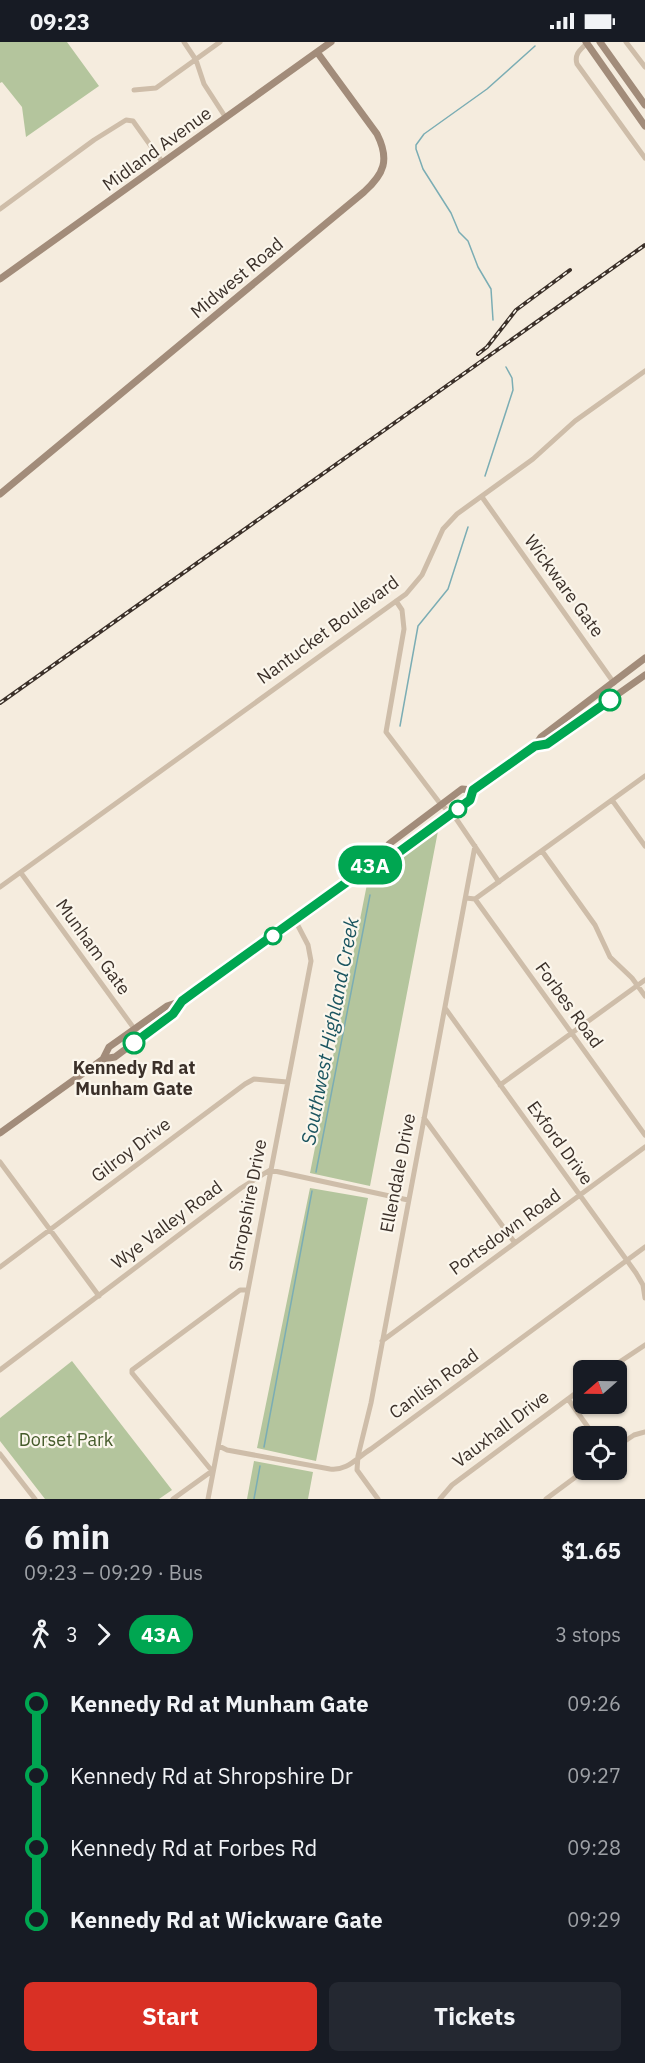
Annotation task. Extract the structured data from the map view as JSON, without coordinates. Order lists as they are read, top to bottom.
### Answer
{
  "streets": {
    "main road": ["Midland Avenue", "Midwest Road", "Wickware Gate"],
    "street": [
      "Nantucket Boulevard",
      "Munham Gate",
      "Forbes Road",
      "Exford Drive",
      "Gilroy Drive",
      "Ellendale Drive",
      "Shropshire Drive",
      "Wye Valley Road",
      "Portsdown Road",
      "Canlish Road",
      "Vauxhall Drive"
    ]
  },
  "crossings": [
    ["Midland Avenue", "Midwest Road"],
    ["Wickware Gate", "Nantucket Boulevard"],
    ["Nantucket Boulevard", "Munham Gate"],
    ["Exford Drive", "Ellendale Drive"],
    ["Exford Drive", "Portsdown Road"],
    ["Exford Drive", "Canlish Road"],
    ["Gilroy Drive", "Shropshire Drive"],
    ["Ellendale Drive", "Portsdown Road"],
    ["Ellendale Drive", "Canlish Road"],
    ["Shropshire Drive", "Wye Valley Road"],
    ["Shropshire Drive", "Canlish Road"]
  ],
  "water": ["Southwest Highland Creek"],
  "parks": ["Dorset Park"],
  "places": ["Kennedy Rd at Munham Gate"],
  "lines": ["bus line 43A"],
  "north": "left",
  "page": {
    "status": "09:23",
    "on_map": "43A",
    "heading": ["6 min", "09:23 – 09:29 · Bus", "$1.65"],
    "legs": ["3", "43A", "3 stops"],
    "list": [
      {
        "name": "Kennedy Rd at Munham Gate",
        "value": "09:26"
      },
      {
        "name": "Kennedy Rd at Shropshire Dr",
        "value": "09:27"
      },
      {
        "name": "Kennedy Rd at Forbes Rd",
        "value": "09:28"
      },
      {
        "name": "Kennedy Rd at Wickware Gate",
        "value": "09:29"
      }
    ],
    "buttons": ["Start", "Tickets"]
  }
}
